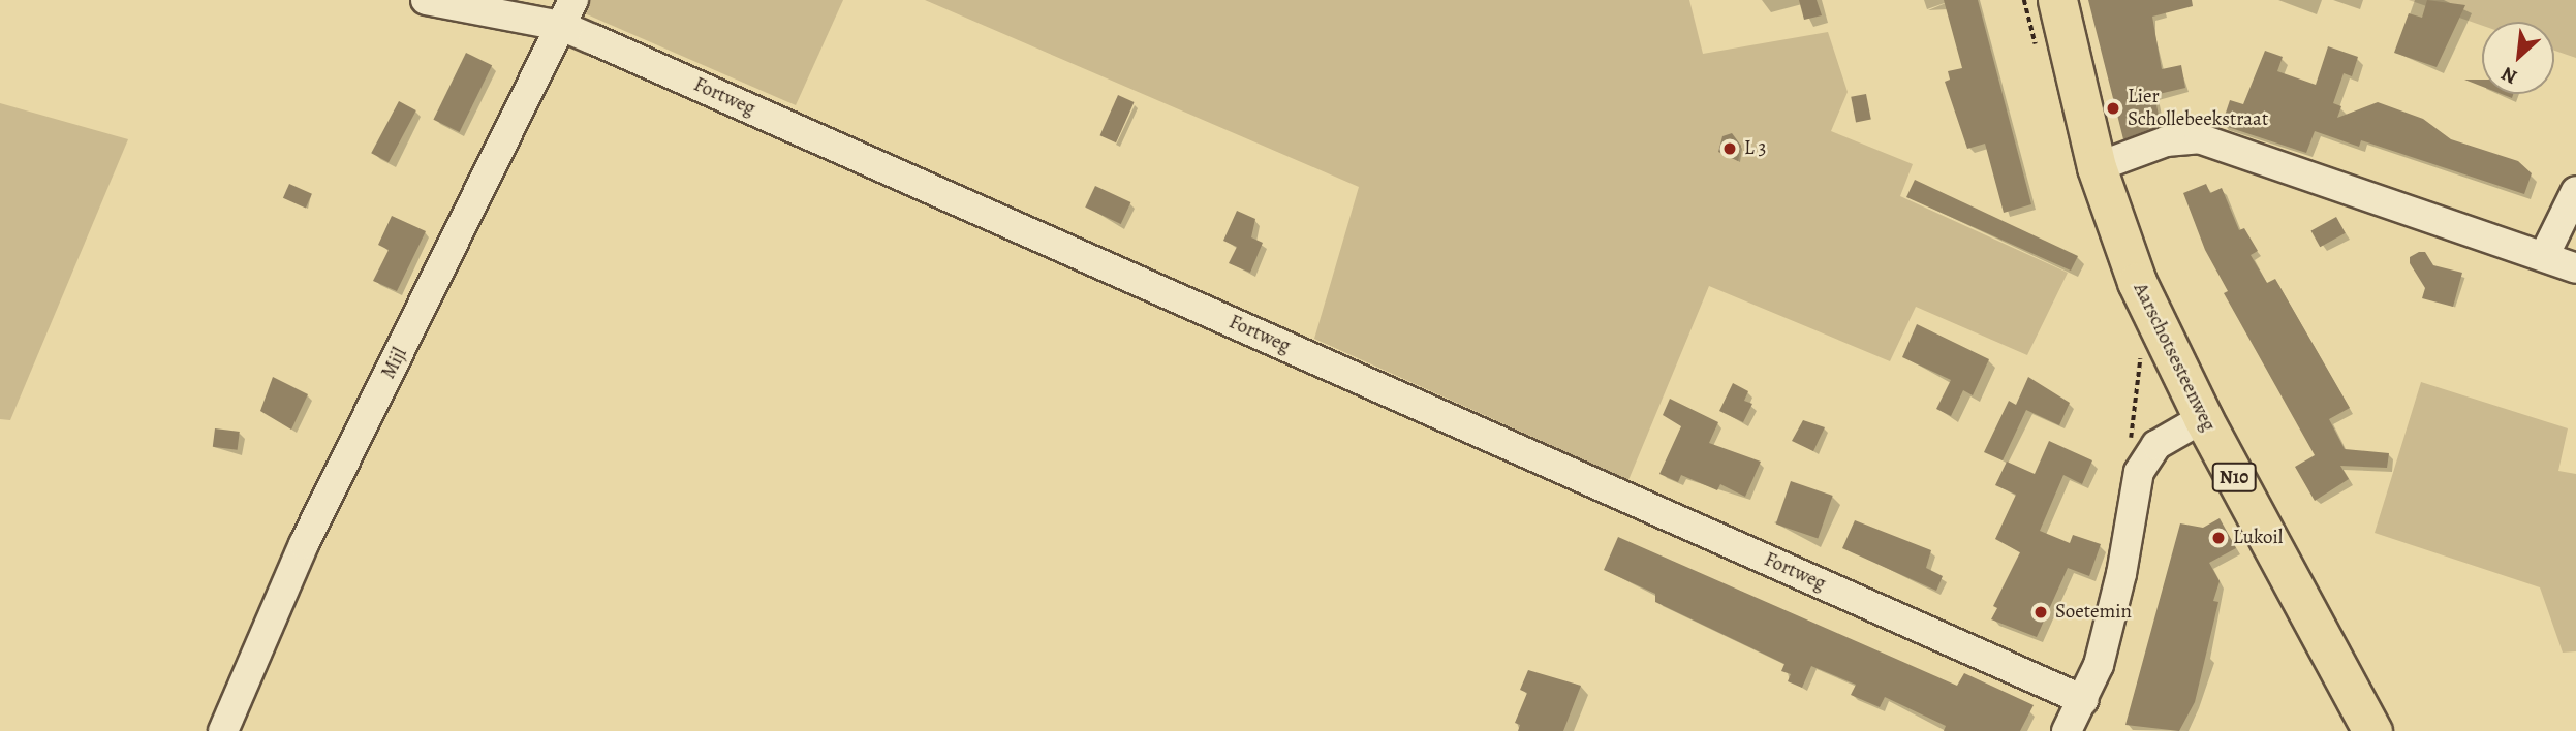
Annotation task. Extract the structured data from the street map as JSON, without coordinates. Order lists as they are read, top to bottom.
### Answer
{
  "streets": {
    "main road": ["Aarschotsesteenweg", "N10"],
    "street": ["Fortweg", "Mijl"]
  },
  "crossings": [
    ["Fortweg", "Mijl"]
  ],
  "places": [
    "Lier Schollebeekstraat",
    "L 3",
    "Lukoil",
    "Soetemin"
  ],
  "north": "bottom left"
}
